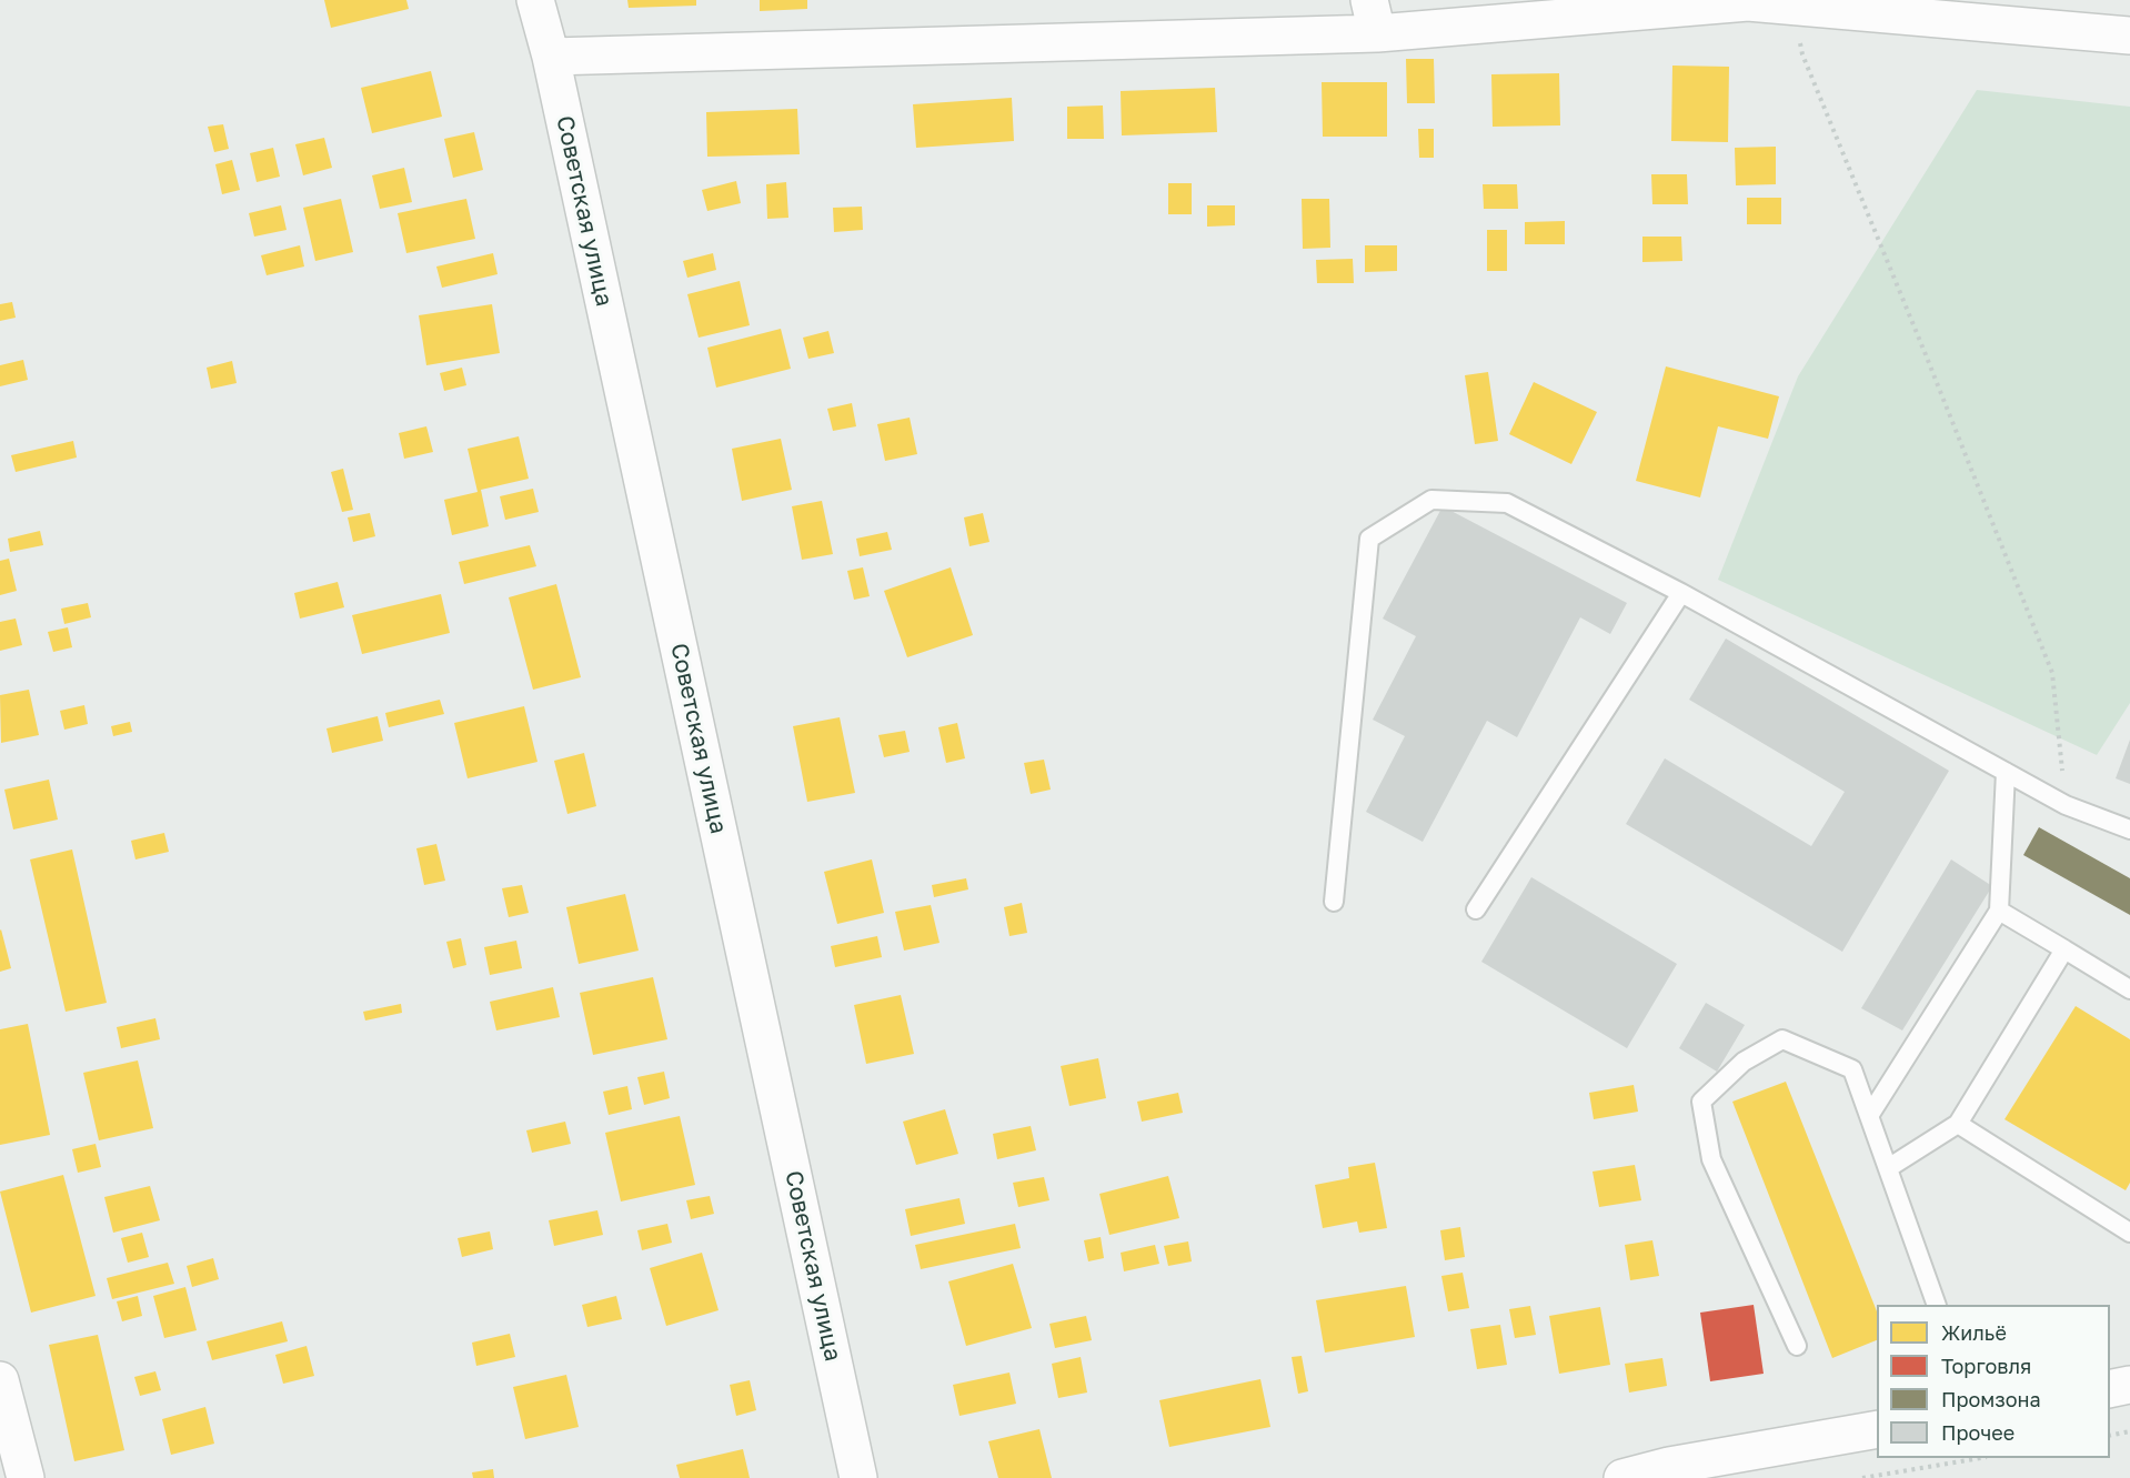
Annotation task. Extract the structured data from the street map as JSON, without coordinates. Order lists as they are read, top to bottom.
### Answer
{
  "streets": {
    "street": ["Советская улица"]
  },
  "legend": [
    "Жильё",
    "Торговля",
    "Промзона",
    "Прочее"
  ]
}
